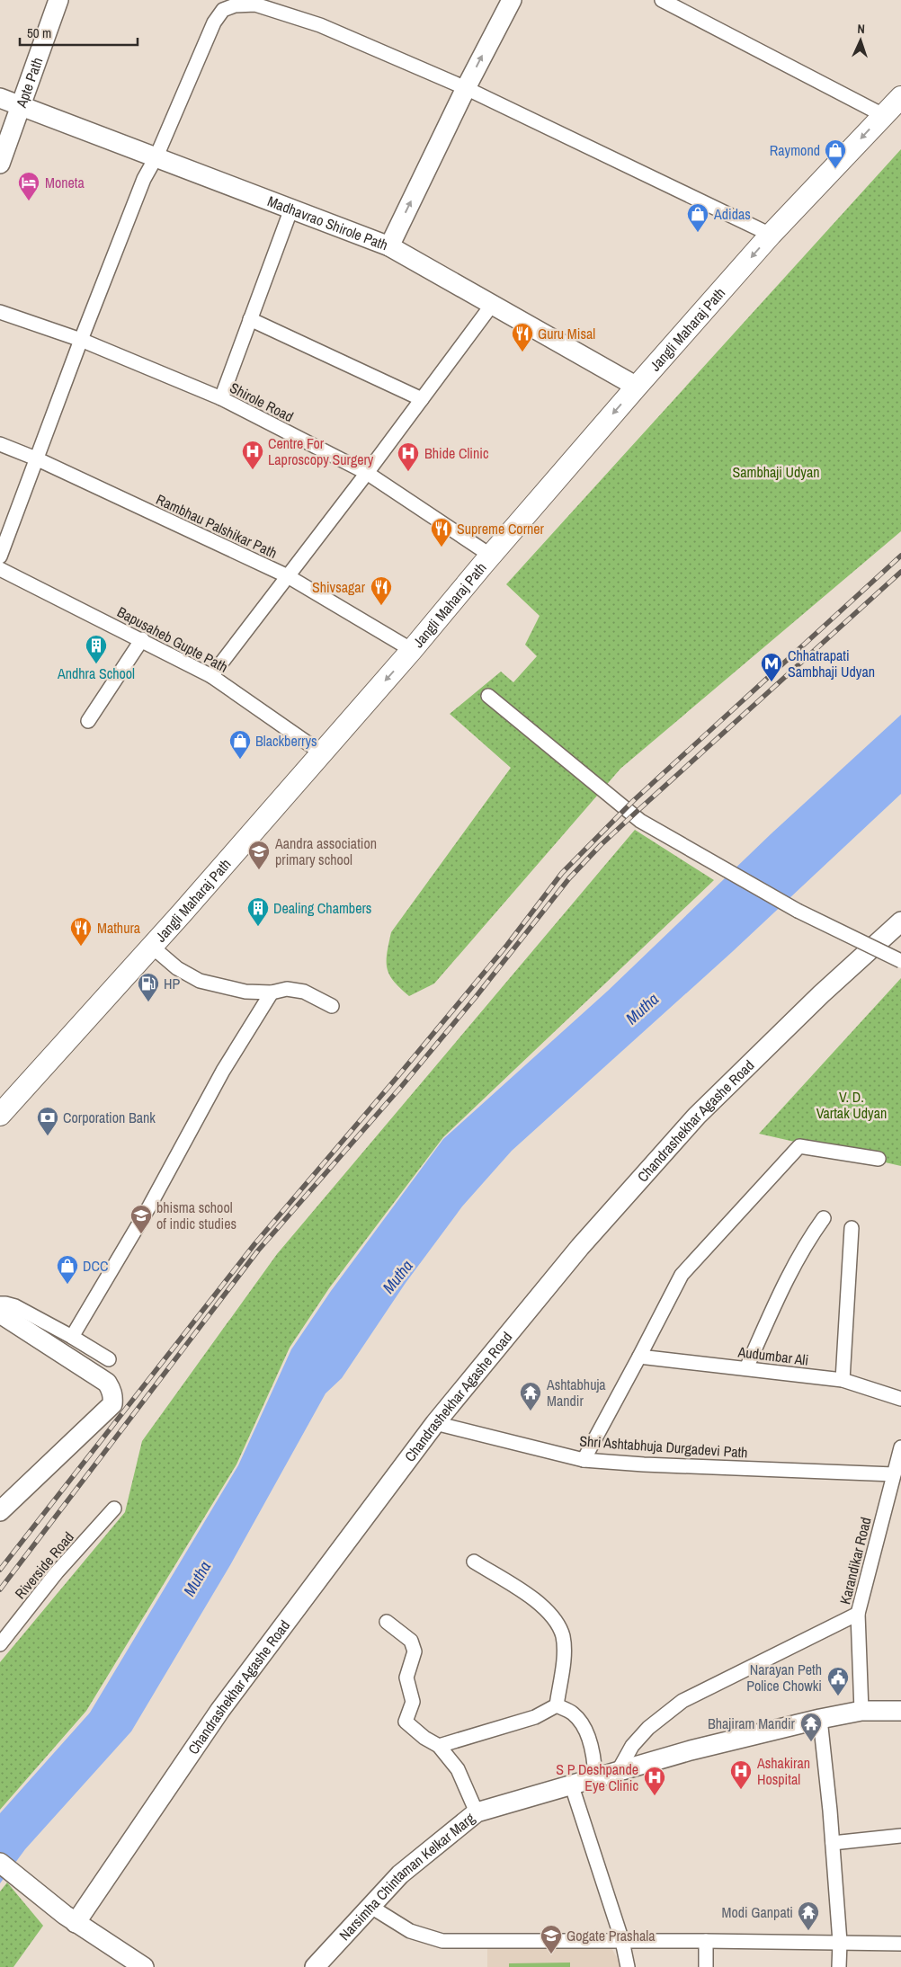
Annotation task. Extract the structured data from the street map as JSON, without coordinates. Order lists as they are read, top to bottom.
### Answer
{
  "streets": {
    "main road": ["Jangli Maharaj Path"],
    "street": [
      "Apte Path",
      "Madhavrao Shirole Path",
      "Shirole Road",
      "Rambhau Palshikar Path",
      "Bapusaheb Gupte Path",
      "Chandrashekhar Agashe Road",
      "Audumbar Ali",
      "Shri Ashtabhuja Durgadevi Path",
      "Karandikar Road",
      "Riverside Road",
      "Narsimha Chintaman Kelkar Marg"
    ]
  },
  "crossings": [
    ["Apte Path", "Madhavrao Shirole Path"],
    ["Madhavrao Shirole Path", "Jangli Maharaj Path"],
    ["Jangli Maharaj Path", "Shirole Road"],
    ["Jangli Maharaj Path", "Rambhau Palshikar Path"],
    ["Jangli Maharaj Path", "Bapusaheb Gupte Path"],
    ["Chandrashekhar Agashe Road", "Shri Ashtabhuja Durgadevi Path"],
    ["Shri Ashtabhuja Durgadevi Path", "Karandikar Road"],
    ["Karandikar Road", "Narsimha Chintaman Kelkar Marg"]
  ],
  "one_way": ["Jangli Maharaj Path"],
  "water": ["Mutha"],
  "parks": ["Sambhaji Udyan", "V. D. Vartak Udyan"],
  "places": {
    "shop": [
      "Raymond",
      "Adidas",
      "Blackberrys",
      "DCC"
    ],
    "hotel": ["Moneta"],
    "restaurant": [
      "Guru Misal",
      "Supreme Corner",
      "Shivsagar",
      "Mathura"
    ],
    "hospital": [
      "Centre For Laproscopy Surgery",
      "Bhide Clinic",
      "Ashakiran Hospital",
      "S P Deshpande Eye Clinic"
    ],
    "building": ["Andhra School", "Dealing Chambers"],
    "metro station": ["Chhatrapati Sambhaji Udyan"],
    "school or university": ["Aandra association primary school", "bhisma school of indic studies", "Gogate Prashala"],
    "fuel station": ["HP"],
    "bank": ["Corporation Bank"],
    "temple": ["Ashtabhuja Mandir", "Bhajiram Mandir", "Modi Ganpati"],
    "public building": ["Narayan Peth Police Chowki"]
  },
  "scale_bar": "50 m",
  "north": "top"
}
